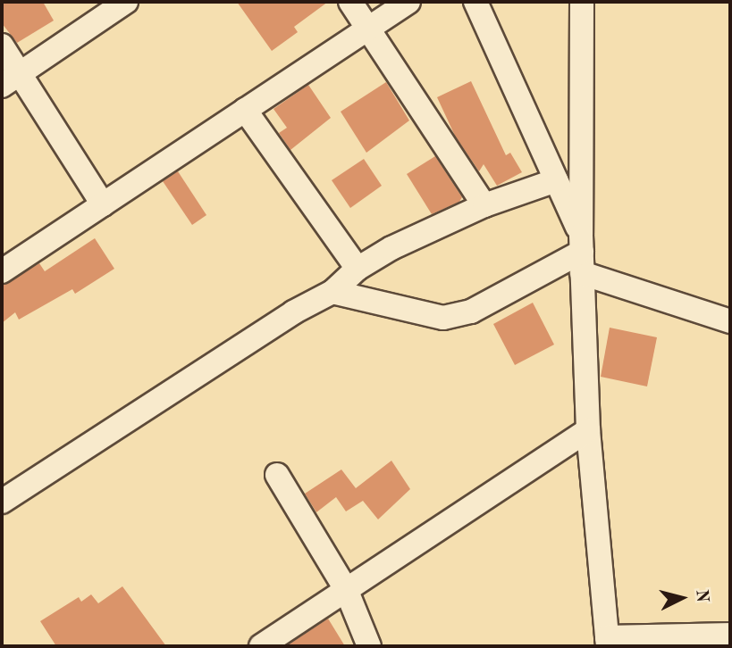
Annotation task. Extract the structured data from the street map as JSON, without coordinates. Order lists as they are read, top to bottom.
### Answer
{
  "north": "right"
}
